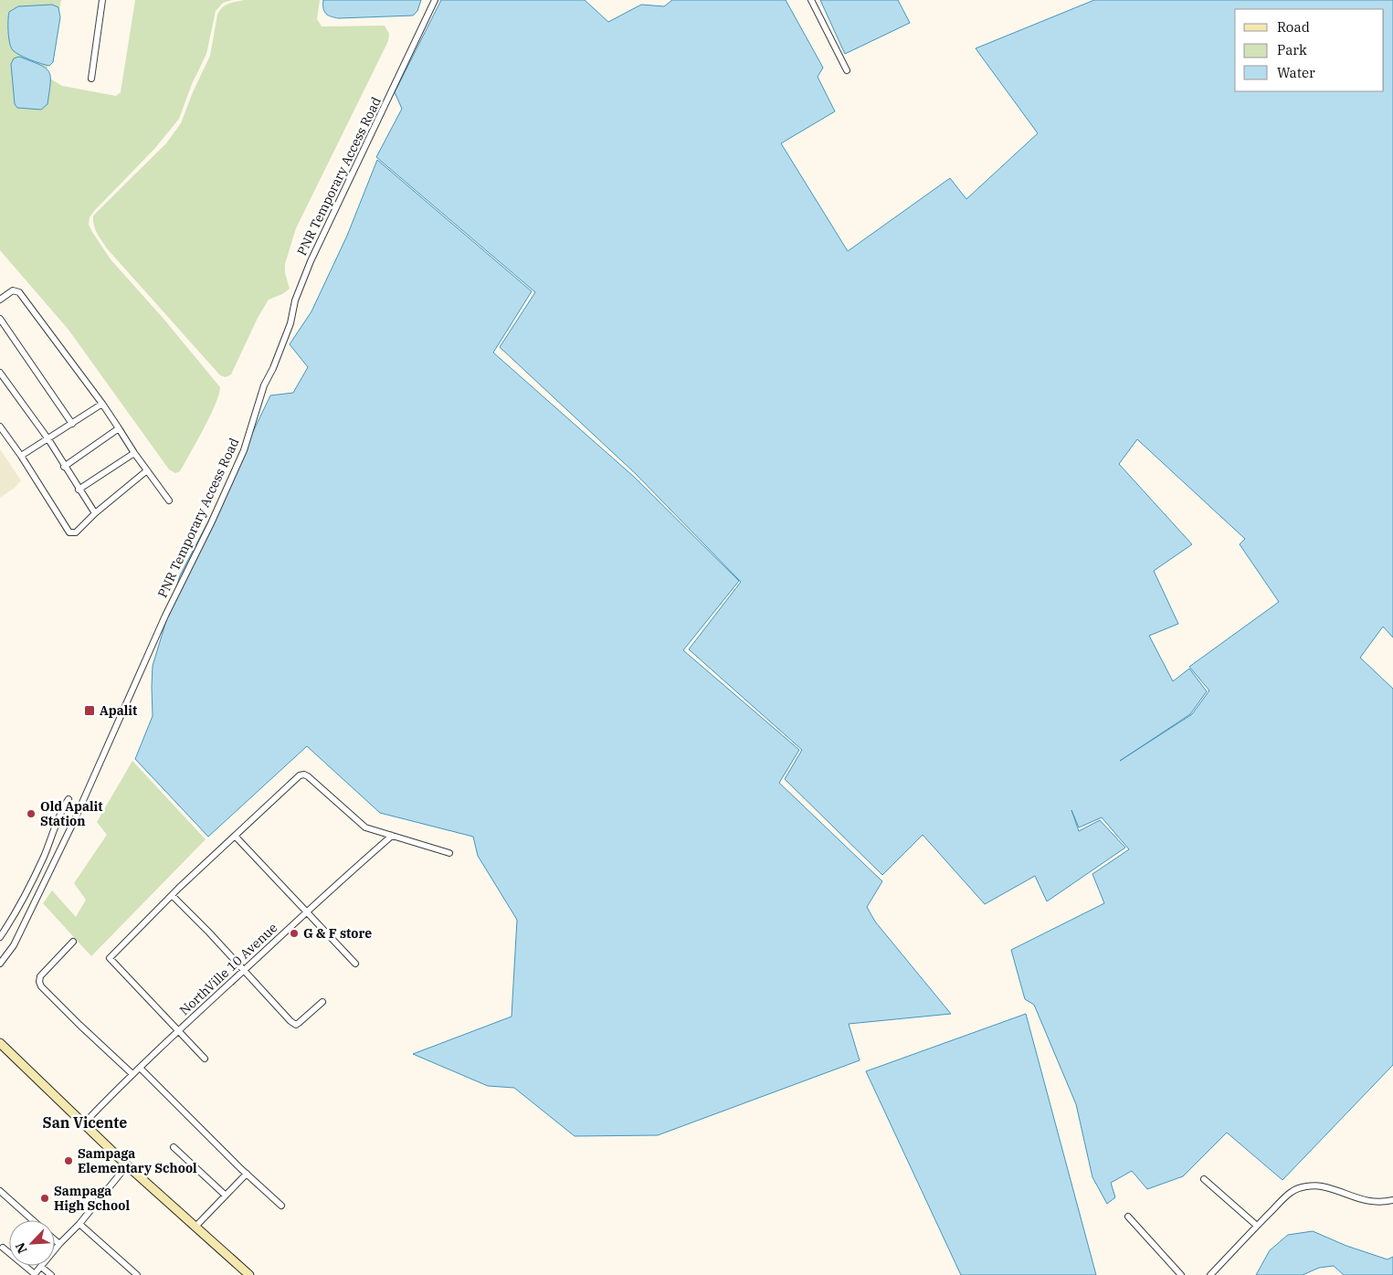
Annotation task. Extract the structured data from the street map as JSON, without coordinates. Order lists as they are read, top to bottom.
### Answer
{
  "streets": {
    "street": ["PNR Temporary Access Road", "NorthVille 10 Avenue"]
  },
  "districts": ["San Vicente"],
  "places": {
    "transit": ["Apalit"],
    "other": [
      "Old Apalit Station",
      "G & F store",
      "Sampaga Elementary School",
      "Sampaga High School"
    ]
  },
  "legend": ["Road", "Park", "Water"],
  "north": "bottom left"
}
